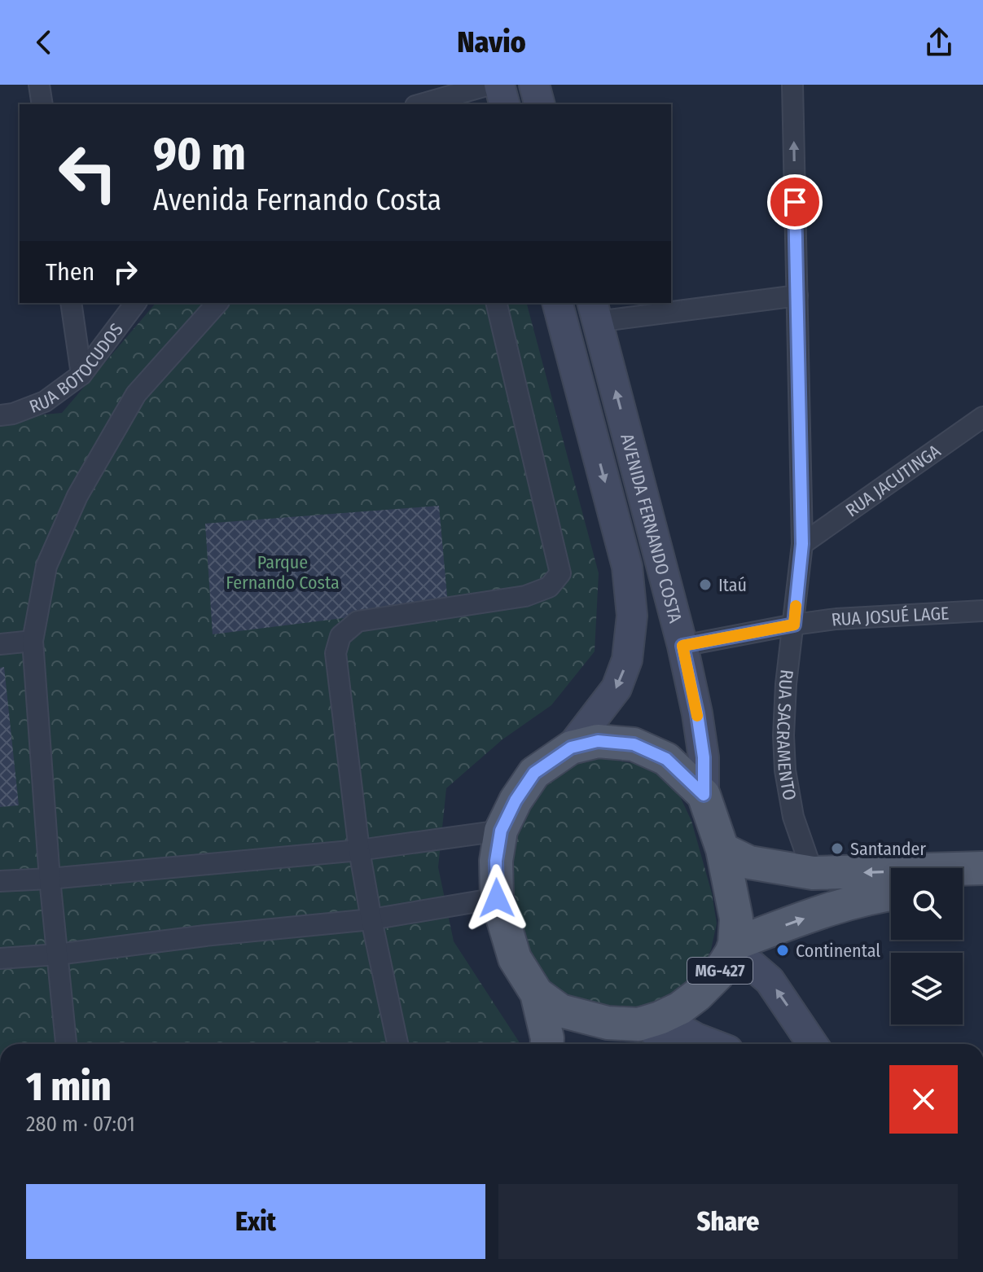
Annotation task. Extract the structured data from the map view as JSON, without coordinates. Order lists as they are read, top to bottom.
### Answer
{
  "streets": {
    "main road": ["AVENIDA FERNANDO COSTA", "MG-427"],
    "street": [
      "RUA BOTOCUDOS",
      "RUA JACUTINGA",
      "RUA JOSUÉ LAGE",
      "RUA SACRAMENTO"
    ]
  },
  "crossings": [
    ["RUA JACUTINGA", "RUA SACRAMENTO"],
    ["AVENIDA FERNANDO COSTA", "RUA JOSUÉ LAGE"],
    ["AVENIDA FERNANDO COSTA", "MG-427"],
    ["RUA JOSUÉ LAGE", "RUA SACRAMENTO"]
  ],
  "parks": ["Parque Fernando Costa"],
  "places": ["Itaú", "Santander", "Continental"],
  "page": {
    "header": "Navio",
    "turn": ["90 m", "Avenida Fernando Costa"],
    "then": "Then",
    "heading": ["1 min", "280 m · 07:01"],
    "buttons": ["Exit", "Share"]
  }
}
